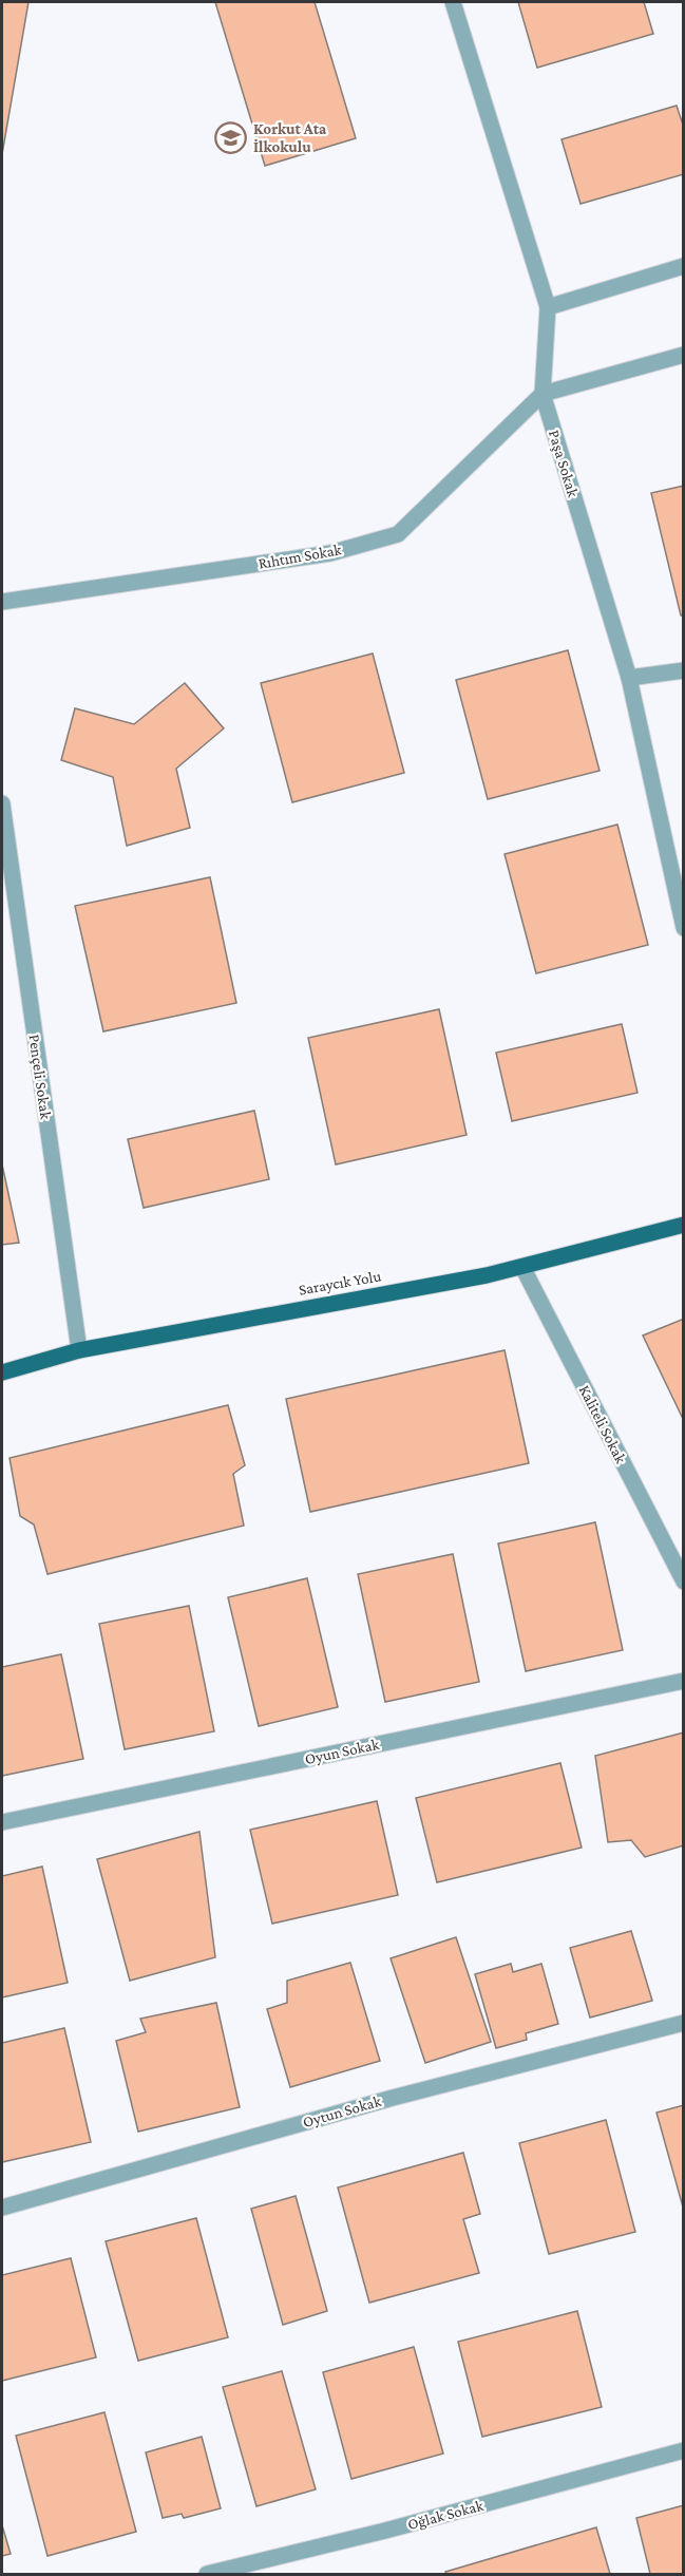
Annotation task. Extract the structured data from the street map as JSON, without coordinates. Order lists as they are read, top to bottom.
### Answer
{
  "streets": {
    "main road": ["Saraycık Yolu"],
    "street": [
      "Paşa Sokak",
      "Rıhtım Sokak",
      "Pençeli Sokak",
      "Kaliteli Sokak",
      "Oyun Sokak",
      "Oytun Sokak",
      "Oğlak Sokak"
    ]
  },
  "crossings": [
    ["Paşa Sokak", "Rıhtım Sokak"],
    ["Pençeli Sokak", "Saraycık Yolu"],
    ["Saraycık Yolu", "Kaliteli Sokak"]
  ],
  "places": {
    "school or university": ["Korkut Ata İlkokulu"]
  }
}
